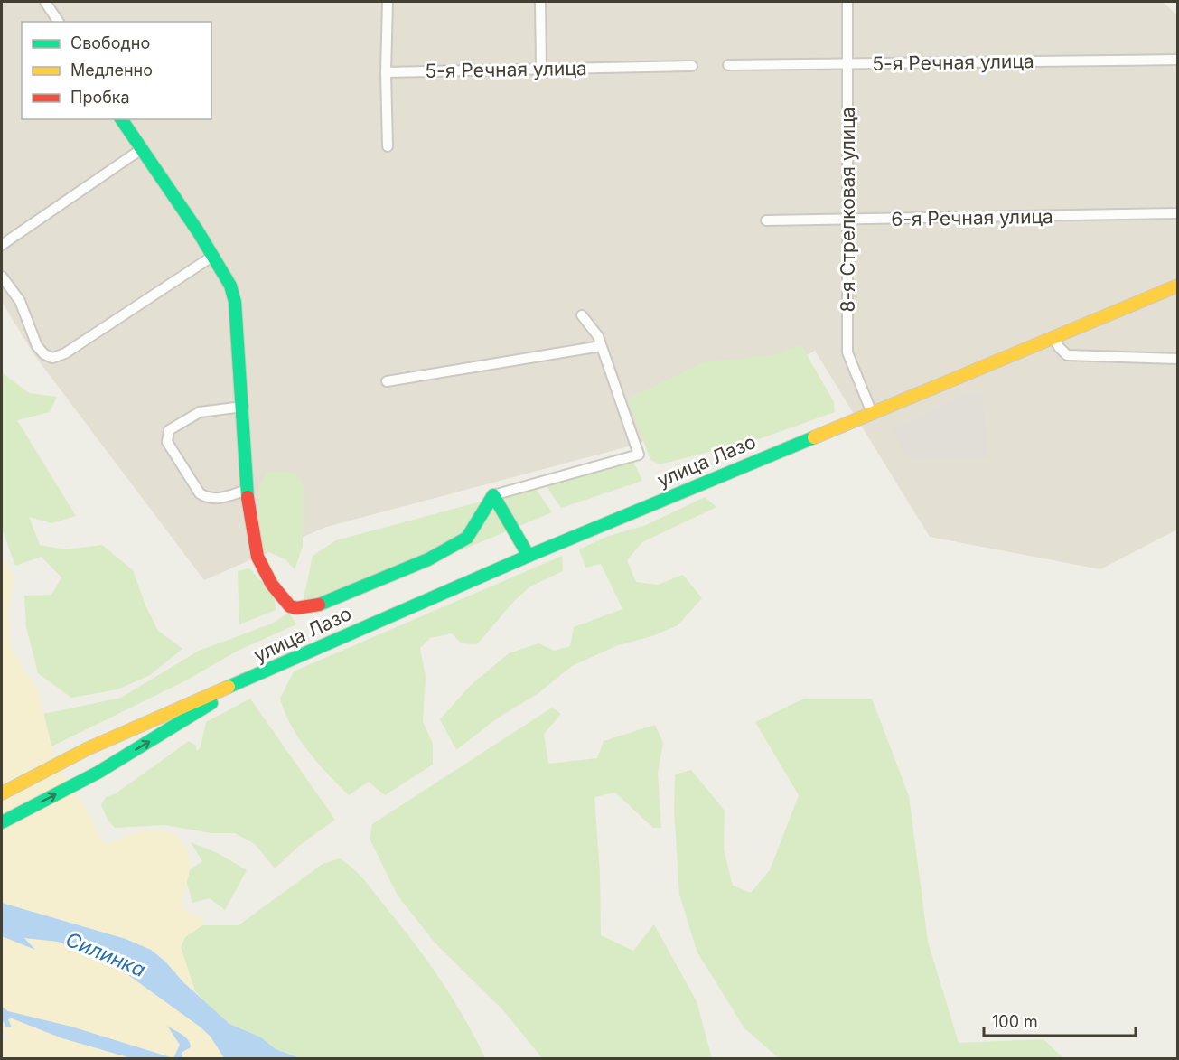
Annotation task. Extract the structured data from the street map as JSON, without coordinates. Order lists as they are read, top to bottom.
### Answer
{
  "streets": {
    "main road": ["улица Лазо"],
    "street": ["5-я Речная улица", "8-я Стрелковая улица", "6-я Речная улица"]
  },
  "crossings": [
    ["5-я Речная улица", "8-я Стрелковая улица"],
    ["8-я Стрелковая улица", "6-я Речная улица"],
    ["8-я Стрелковая улица", "улица Лазо"]
  ],
  "water": ["Силинка"],
  "legend": ["Свободно", "Медленно", "Пробка"],
  "scale_bar": "100 m"
}
